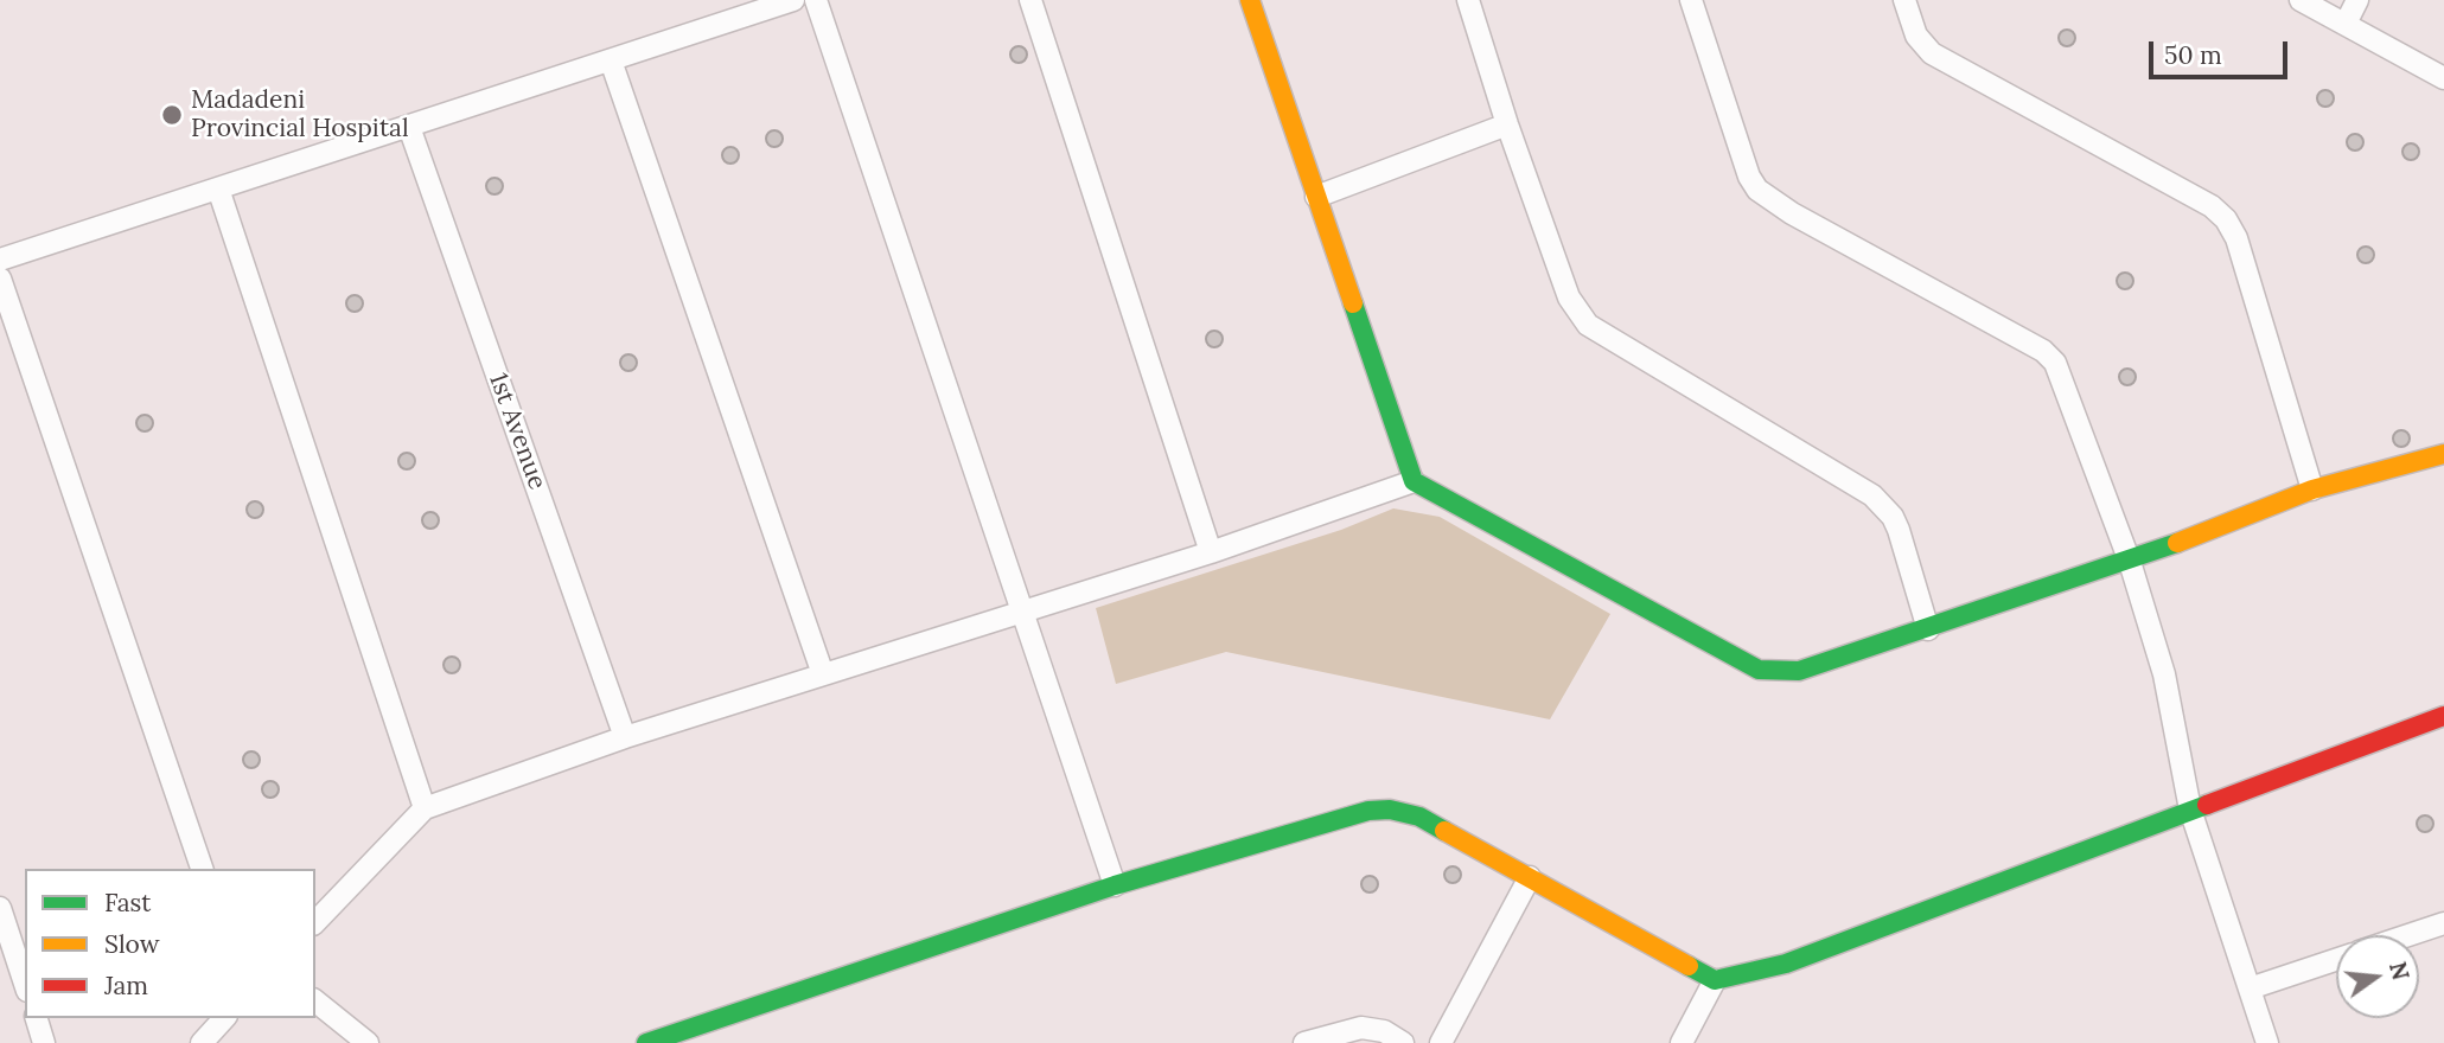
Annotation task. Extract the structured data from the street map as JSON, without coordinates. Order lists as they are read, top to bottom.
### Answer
{
  "streets": {
    "street": ["1st Avenue"]
  },
  "places": ["Madadeni Provincial Hospital"],
  "legend": ["Fast", "Slow", "Jam"],
  "scale_bar": "50 m",
  "north": "right"
}
